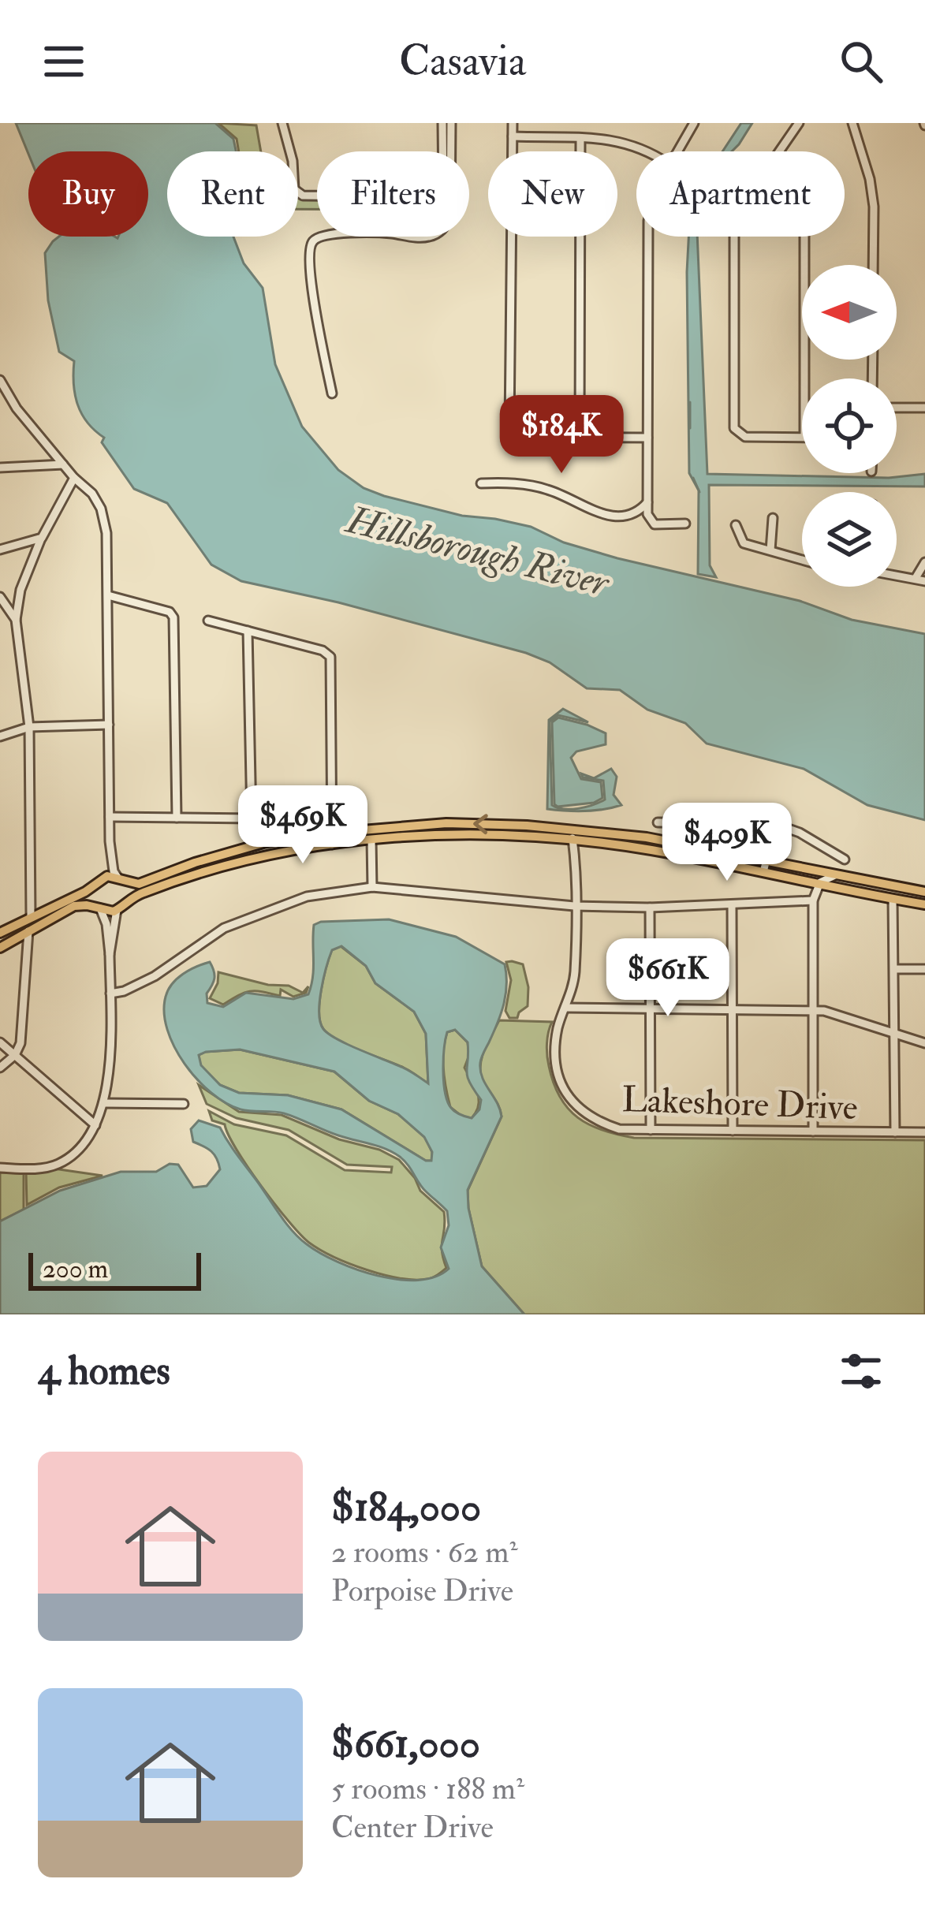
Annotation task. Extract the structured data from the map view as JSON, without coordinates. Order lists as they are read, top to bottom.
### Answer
{
  "streets": {
    "street": ["Lakeshore Drive"]
  },
  "water": ["Hillsborough River"],
  "scale_bar": "200 m",
  "north": "left",
  "page": {
    "header": "Casavia",
    "chip": [
      "Buy",
      "Rent",
      "Filters",
      "New",
      "Apartment"
    ],
    "price": [
      "$184K",
      "$469K",
      "$409K",
      "$661K"
    ],
    "scale": "200 m",
    "heading": "4 homes",
    "list": [
      {
        "name": "$184,000",
        "note": "2 rooms · 62 m² · Porpoise Drive"
      },
      {
        "name": "$661,000",
        "note": "5 rooms · 188 m² · Center Drive"
      }
    ]
  }
}
